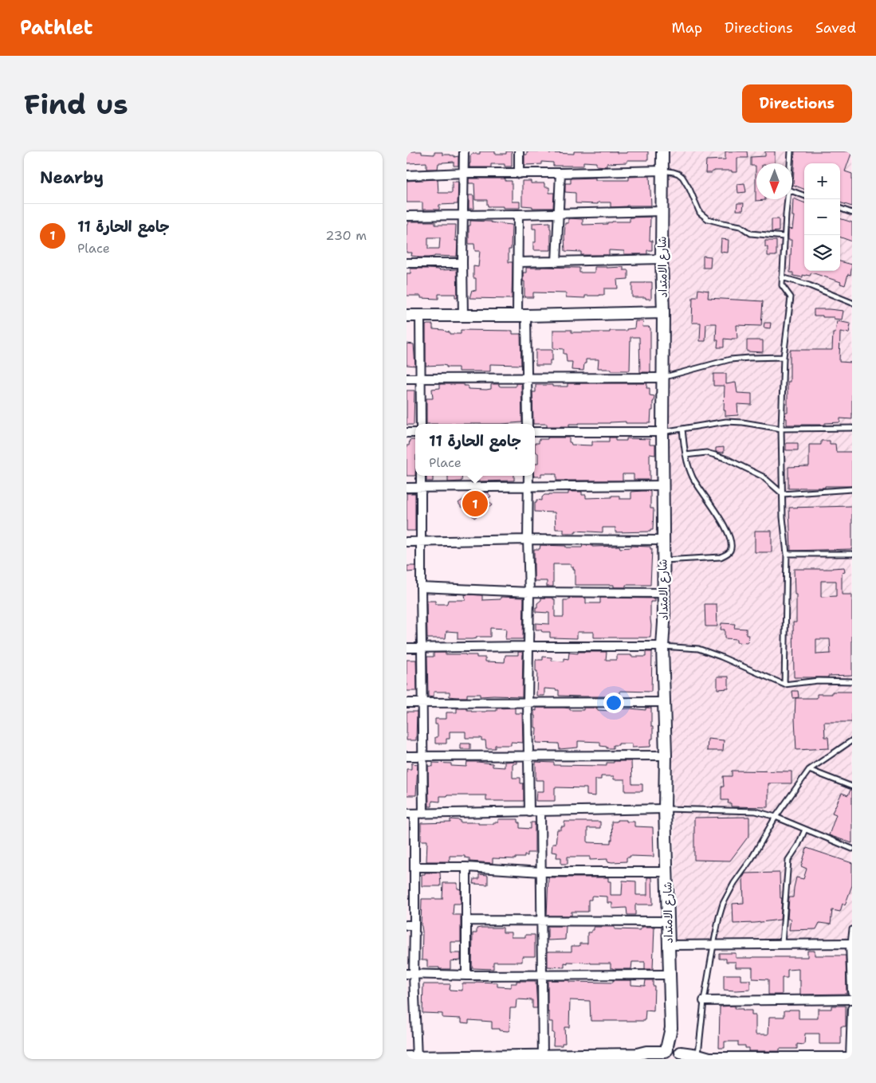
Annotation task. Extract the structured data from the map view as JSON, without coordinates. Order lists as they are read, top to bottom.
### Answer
{
  "streets": {
    "street": ["شارع الامتداد"]
  },
  "north": "bottom",
  "page": {
    "header": "Pathlet",
    "nav": ["Map", "Directions", "Saved"],
    "buttons": "Directions",
    "title": "Find us",
    "heading": "Nearby",
    "map_buttons": ["+", "−"],
    "list": [
      {
        "mark": "1",
        "name": "جامع الحارة 11",
        "note": "Place",
        "value": "230 m"
      }
    ],
    "popup": ["جامع الحارة 11", "Place"],
    "pins": "1"
  }
}
